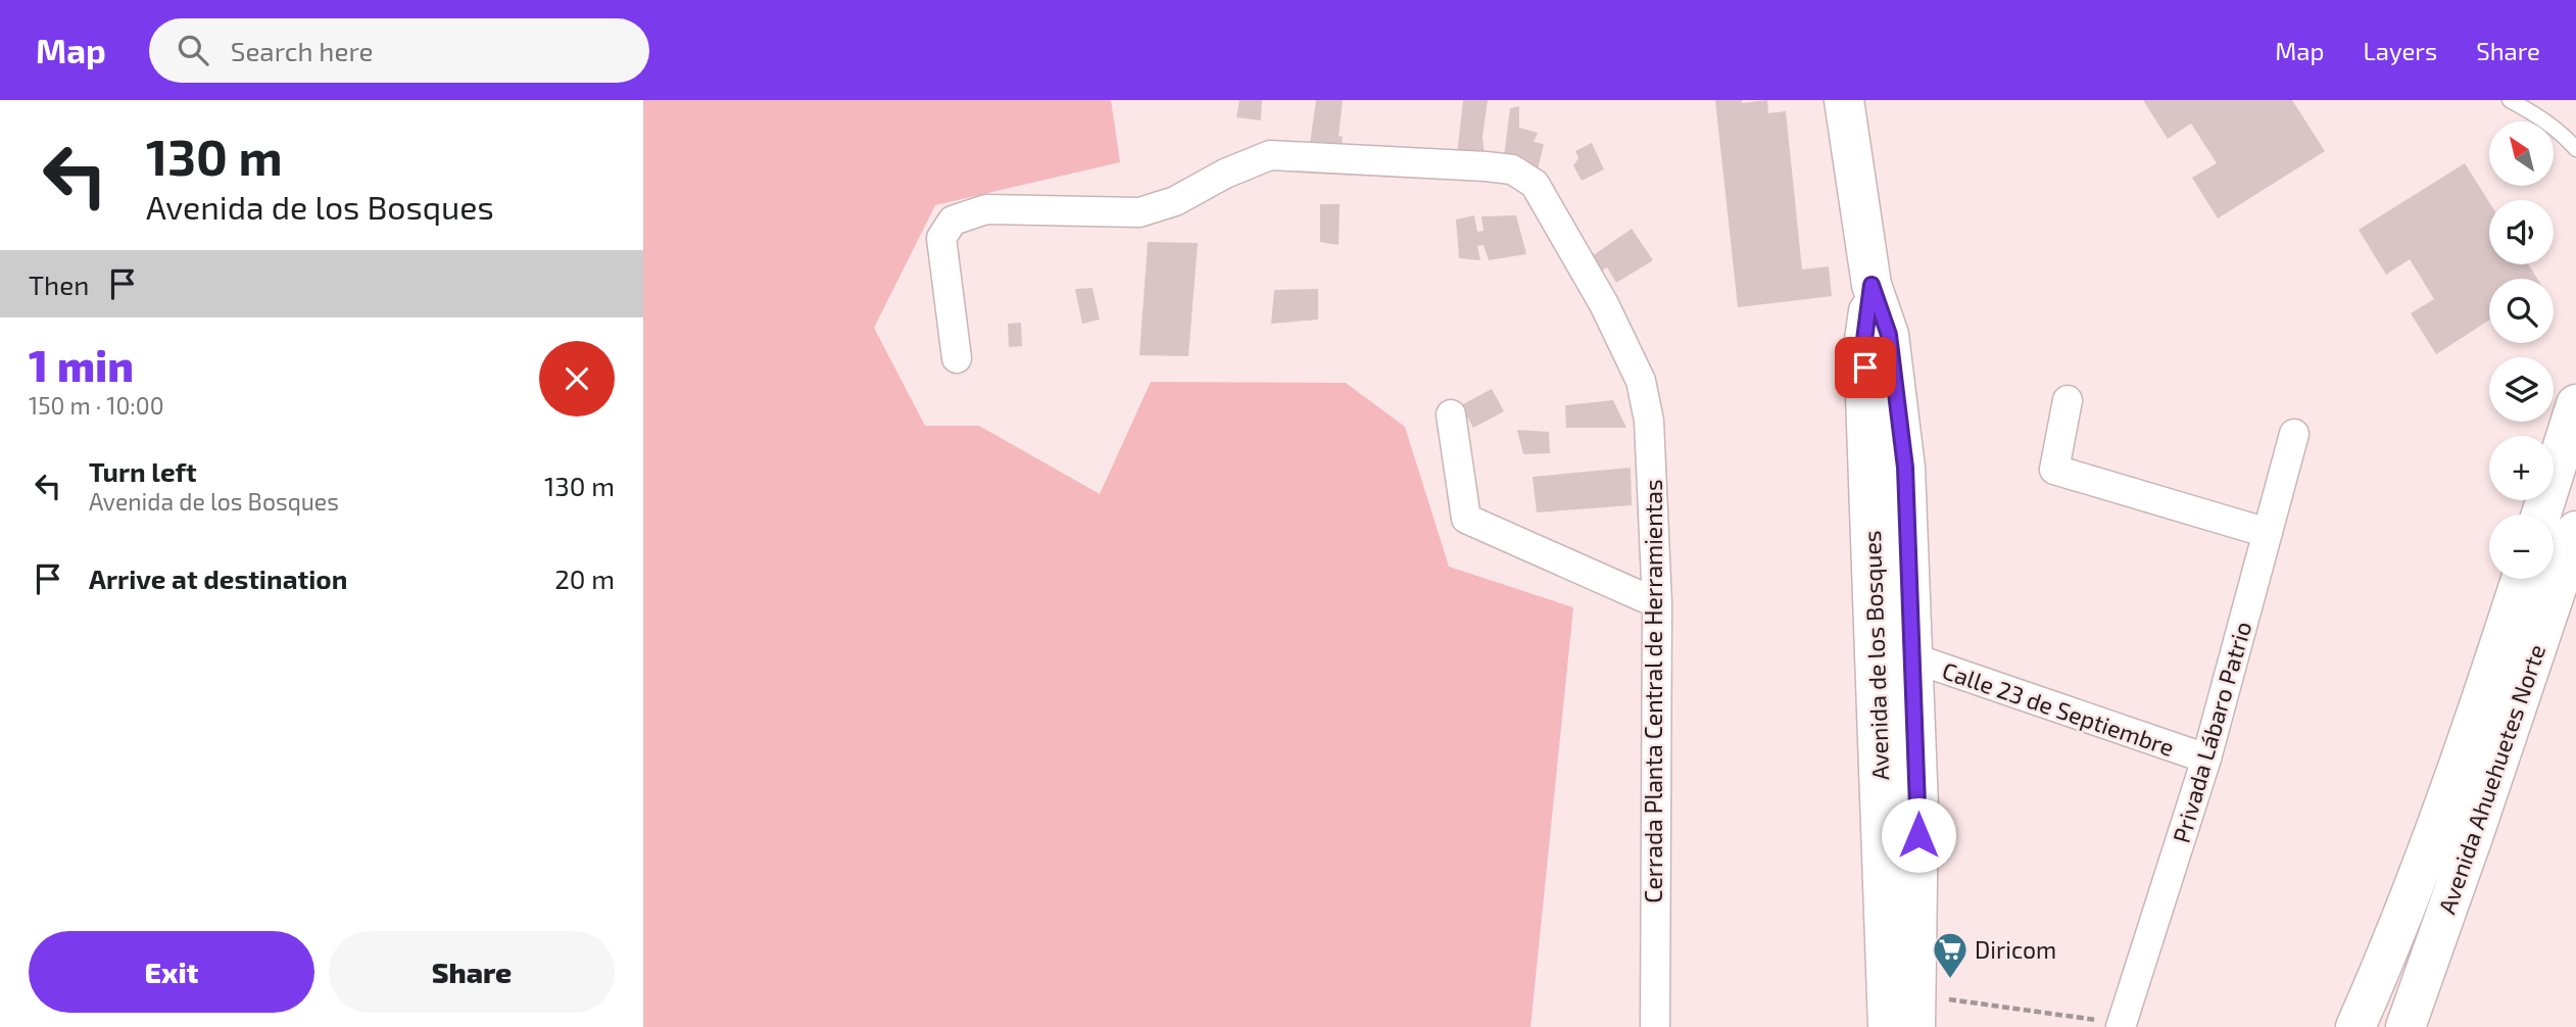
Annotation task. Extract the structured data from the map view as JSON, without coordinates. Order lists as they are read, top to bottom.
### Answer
{
  "streets": {
    "street": [
      "Avenida de los Bosques",
      "Cerrada Planta Central de Herramientas",
      "Calle 23 de Septiembre",
      "Privada Lábaro Patrio",
      "Avenida Ahuehuetes Norte"
    ]
  },
  "crossings": [
    ["Avenida de los Bosques", "Calle 23 de Septiembre"],
    ["Calle 23 de Septiembre", "Privada Lábaro Patrio"]
  ],
  "places": {
    "supermarket": ["Diricom"]
  },
  "north": "top left",
  "page": {
    "header": "Map",
    "search": "Search here",
    "nav": ["Map", "Layers", "Share"],
    "turn": ["130 m", "Avenida de los Bosques"],
    "map_buttons": ["+", "−"],
    "then": "Then",
    "heading": ["1 min", "150 m · 10:00"],
    "list": [
      {
        "name": "Turn left",
        "note": "Avenida de los Bosques",
        "value": "130 m"
      },
      {
        "name": "Arrive at destination",
        "value": "20 m"
      }
    ],
    "buttons": ["Exit", "Share"]
  }
}
